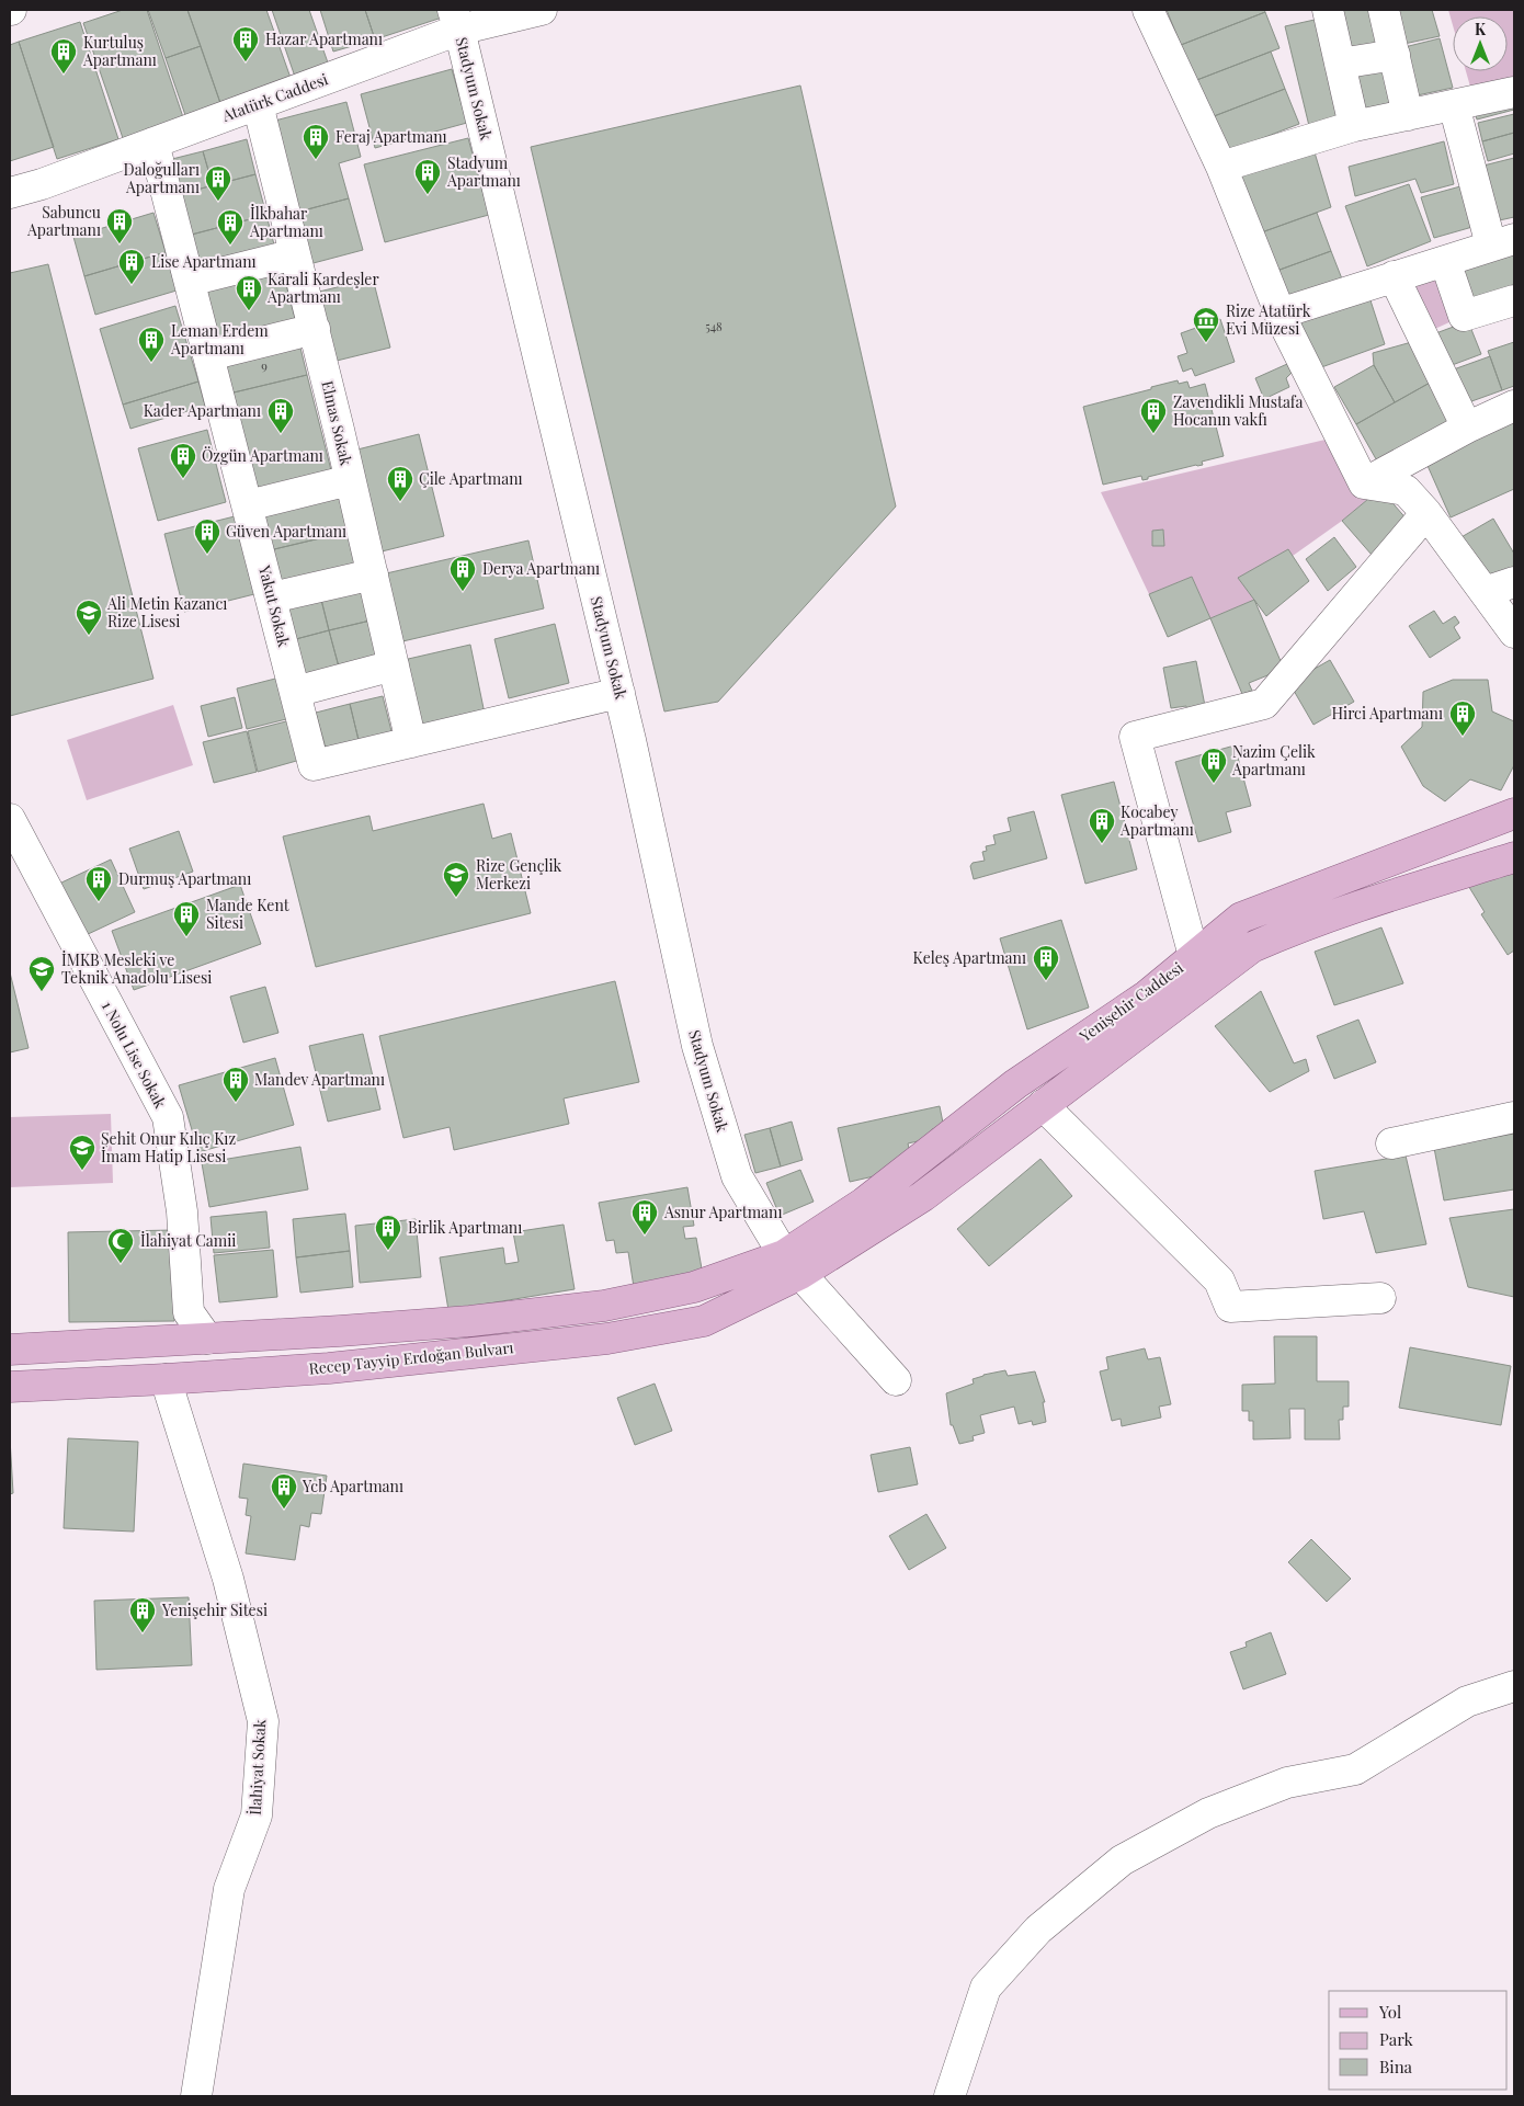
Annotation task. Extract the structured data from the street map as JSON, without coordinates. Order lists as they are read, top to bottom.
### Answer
{
  "streets": {
    "main road": ["Yenişehir Caddesi", "Recep Tayyip Erdoğan Bulvarı"],
    "street": [
      "Stadyum Sokak",
      "Atatürk Caddesi",
      "Elmas Sokak",
      "Yakut Sokak",
      "1 Nolu Lise Sokak",
      "İlahiyat Sokak"
    ]
  },
  "crossings": [
    ["Stadyum Sokak", "Atatürk Caddesi"],
    ["Stadyum Sokak", "Yakut Sokak"],
    ["Stadyum Sokak", "Yenişehir Caddesi"],
    ["Stadyum Sokak", "Recep Tayyip Erdoğan Bulvarı"],
    ["Atatürk Caddesi", "Elmas Sokak"],
    ["Atatürk Caddesi", "Yakut Sokak"],
    ["Elmas Sokak", "Yakut Sokak"],
    ["Yenişehir Caddesi", "Recep Tayyip Erdoğan Bulvarı"],
    ["1 Nolu Lise Sokak", "Recep Tayyip Erdoğan Bulvarı"],
    ["Recep Tayyip Erdoğan Bulvarı", "İlahiyat Sokak"]
  ],
  "places": {
    "building": [
      "Hazar Apartmanı",
      "Kurtuluş Apartmanı",
      "Feraj Apartmanı",
      "Stadyum Apartmanı",
      "Daloğulları Apartmanı",
      "Sabuncu Apartmanı",
      "İlkbahar Apartmanı",
      "Lise Apartmanı",
      "Karali Kardeşler Apartmanı",
      "Leman Erdem Apartmanı",
      "Kader Apartmanı",
      "Zavendikli Mustafa Hocanın vakfı",
      "Özgün Apartmanı",
      "Çile Apartmanı",
      "Güven Apartmanı",
      "Derya Apartmanı",
      "Hirci Apartmanı",
      "Nazim Çelik Apartmanı",
      "Kocabey Apartmanı",
      "Durmuş Apartmanı",
      "Mande Kent Sitesi",
      "Keleş Apartmanı",
      "Mandev Apartmanı",
      "Asnur Apartmanı",
      "Birlik Apartmanı",
      "Ycb Apartmanı",
      "Yenişehir Sitesi"
    ],
    "museum": ["Rize Atatürk Evi Müzesi"],
    "school or university": [
      "Ali Metin Kazancı Rize Lisesi",
      "Rize Gençlik Merkezi",
      "İMKB Mesleki ve Teknik Anadolu Lisesi",
      "Şehit Onur Kılıç Kız İmam Hatip Lisesi"
    ],
    "mosque": ["İlahiyat Camii"]
  },
  "house_numbers": ["548", "9"],
  "legend": ["Yol", "Park", "Bina"],
  "north": "top"
}
